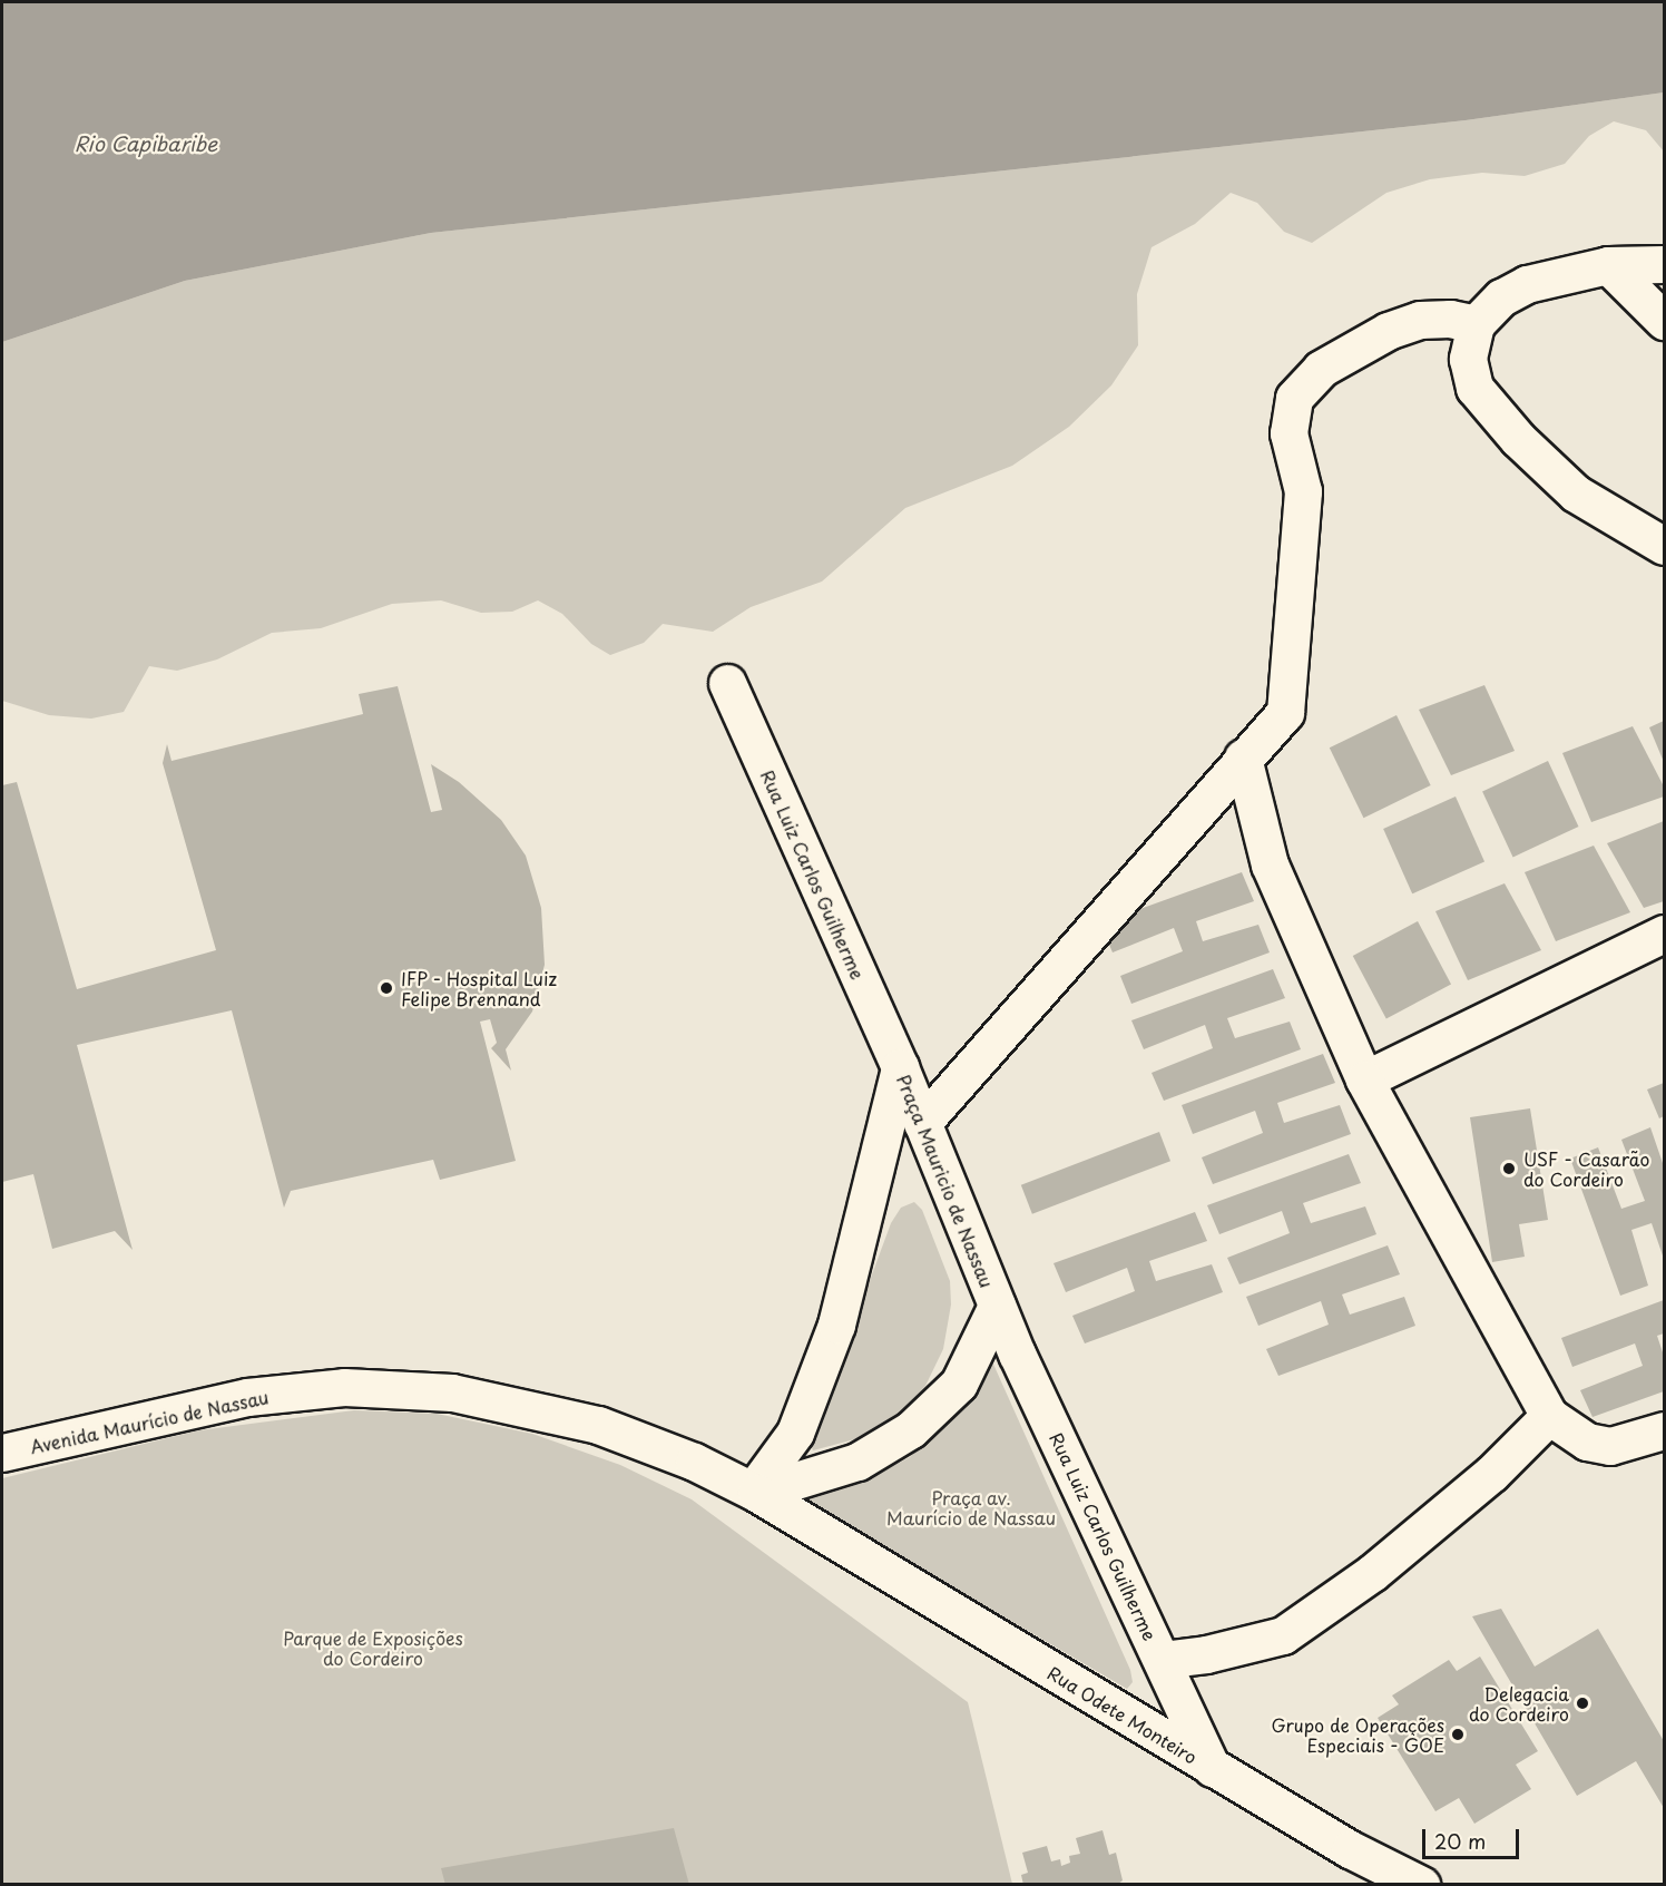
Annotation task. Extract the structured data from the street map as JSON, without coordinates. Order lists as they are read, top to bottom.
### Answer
{
  "streets": {
    "street": [
      "Rua Luiz Carlos Guilherme",
      "Praça Mauricio de Nassau",
      "Avenida Maurício de Nassau",
      "Rua Odete Monteiro"
    ]
  },
  "crossings": [
    ["Rua Luiz Carlos Guilherme", "Praça Mauricio de Nassau"],
    ["Rua Luiz Carlos Guilherme", "Rua Odete Monteiro"],
    ["Praça Mauricio de Nassau", "Avenida Maurício de Nassau"],
    ["Avenida Maurício de Nassau", "Rua Odete Monteiro"]
  ],
  "water": ["Rio Capibaribe"],
  "parks": ["Praça av. Maurício de Nassau", "Parque de Exposições do Cordeiro"],
  "places": [
    "IFP - Hospital Luiz Felipe Brennand",
    "USF - Casarão do Cordeiro",
    "Delegacia do Cordeiro",
    "Grupo de Operações Especiais - GOE"
  ],
  "scale_bar": "20 m"
}
